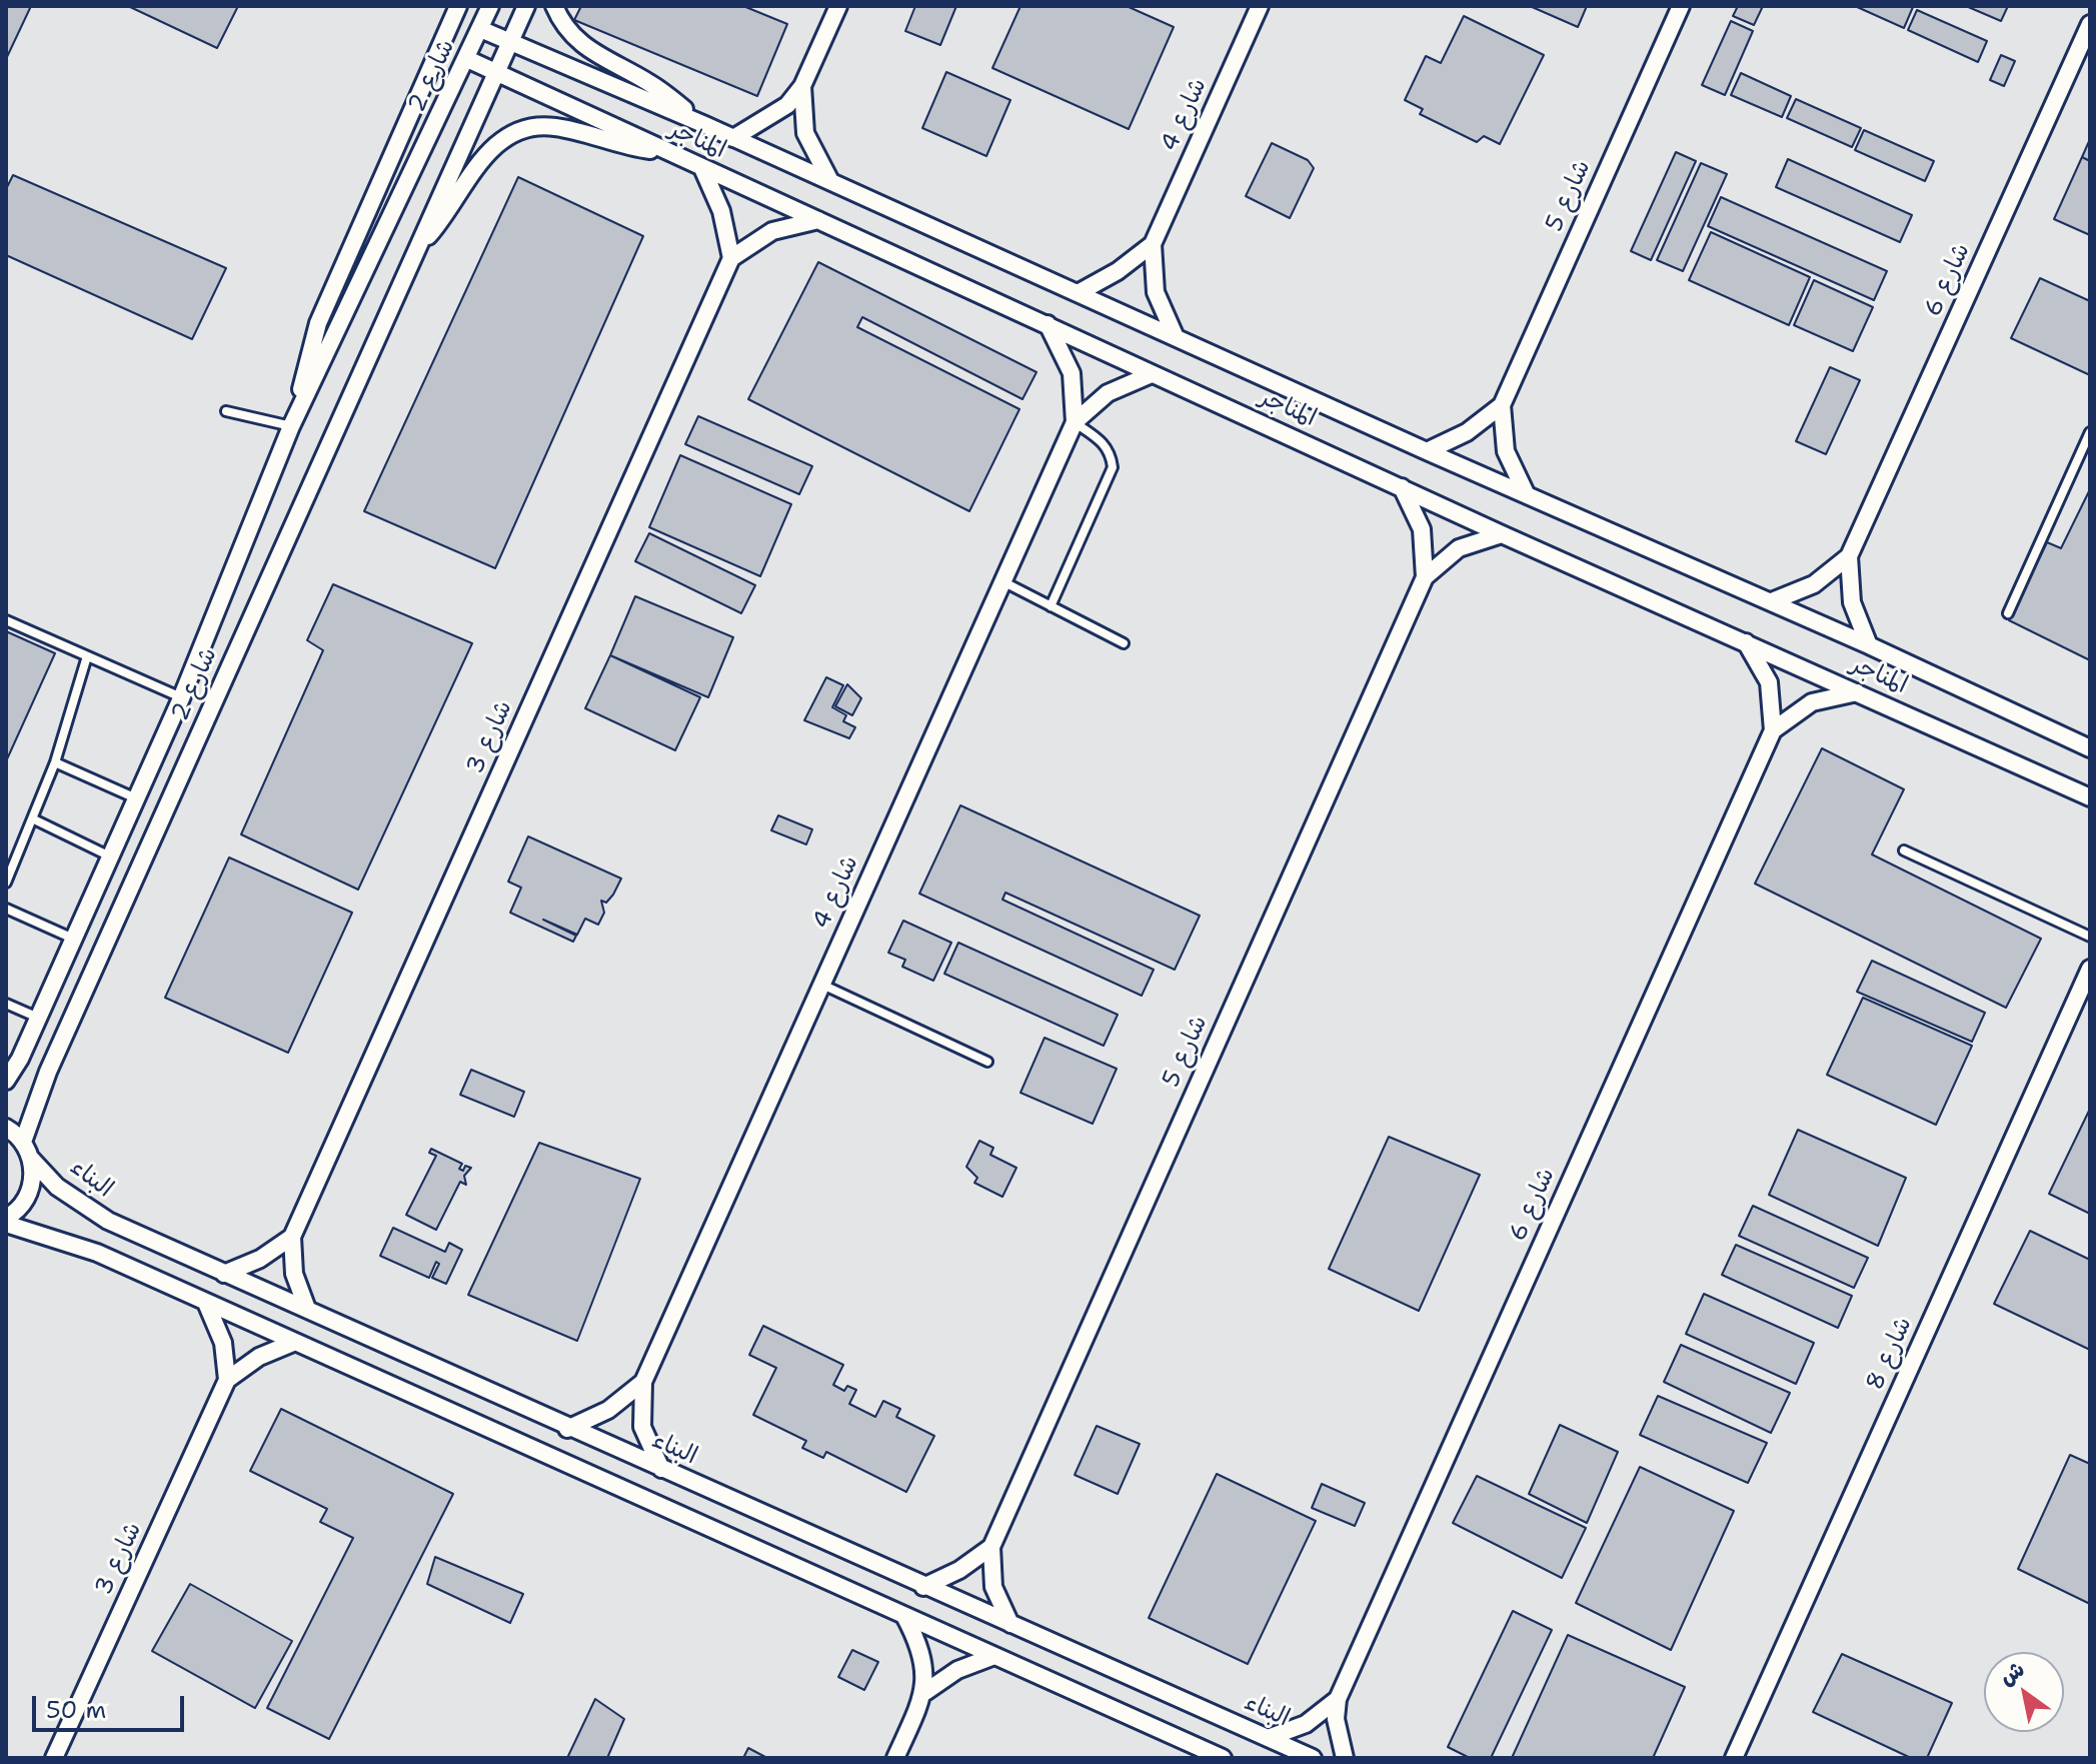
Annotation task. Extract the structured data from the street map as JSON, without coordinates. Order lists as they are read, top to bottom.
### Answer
{
  "streets": {
    "street": [
      "شارع 2",
      "شارع 4",
      "المناجر",
      "شارع 5",
      "شارع 6",
      "شارع 3",
      "البناء",
      "شارع 8"
    ]
  },
  "crossings": [
    ["شارع 2", "المناجر"],
    ["شارع 4", "المناجر"],
    ["شارع 4", "البناء"],
    ["المناجر", "شارع 5"],
    ["المناجر", "شارع 6"],
    ["شارع 5", "البناء"],
    ["شارع 6", "البناء"],
    ["شارع 3", "البناء"]
  ],
  "scale_bar": "50 m",
  "north": "top left"
}
